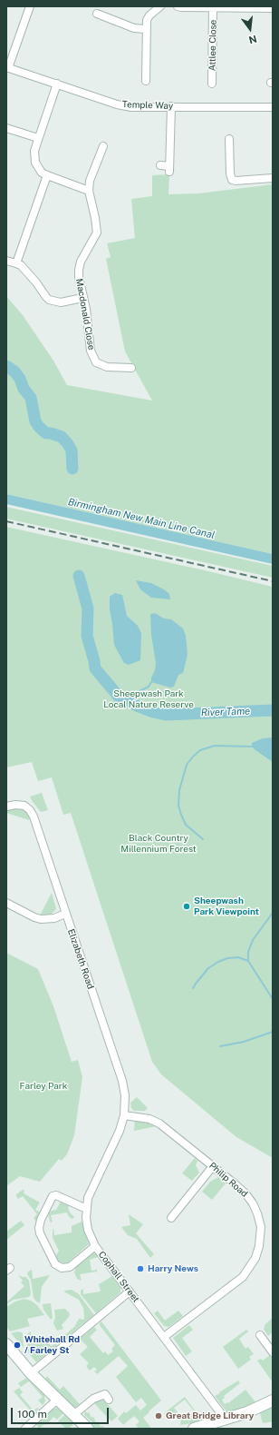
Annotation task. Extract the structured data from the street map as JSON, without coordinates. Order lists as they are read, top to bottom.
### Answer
{
  "streets": {
    "street": [
      "Attlee Close",
      "Temple Way",
      "Macdonald Close",
      "Elizabeth Road",
      "Philip Road",
      "Cophall Street"
    ]
  },
  "crossings": [
    ["Elizabeth Road", "Philip Road"],
    ["Elizabeth Road", "Cophall Street"],
    ["Philip Road", "Cophall Street"]
  ],
  "water": ["Birmingham New Main Line Canal", "River Tame"],
  "parks": ["Sheepwash Park Local Nature Reserve", "Black Country Millennium Forest", "Farley Park"],
  "places": [
    "Sheepwash Park Viewpoint",
    "Harry News",
    "Whitehall Rd / Farley St",
    "Great Bridge Library"
  ],
  "scale_bar": "100 m",
  "north": "bottom"
}
